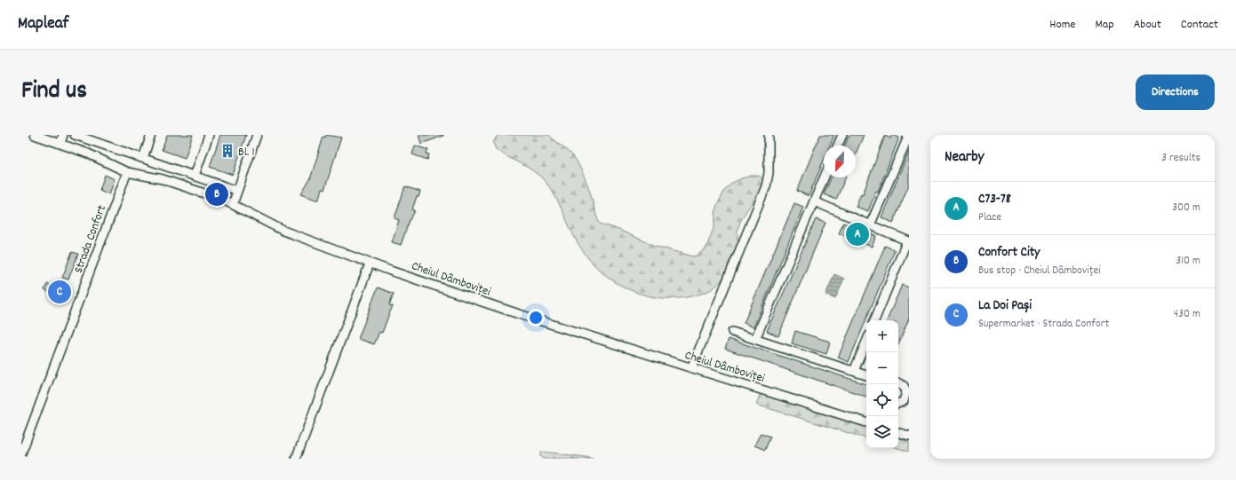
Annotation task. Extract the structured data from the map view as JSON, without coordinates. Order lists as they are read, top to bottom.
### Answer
{
  "streets": {
    "street": ["Strada Confort", "Cheiul Dâmboviței"]
  },
  "crossings": [
    ["Strada Confort", "Cheiul Dâmboviței"]
  ],
  "places": {
    "building": ["Bl. 1"]
  },
  "north": "bottom left",
  "page": {
    "header": "Mapleaf",
    "nav": [
      "Home",
      "Map",
      "About",
      "Contact"
    ],
    "title": "Find us",
    "buttons": "Directions",
    "heading": ["Nearby", "3 results"],
    "pins": ["B", "A", "C"],
    "list": [
      {
        "mark": "A",
        "name": "C73-78",
        "note": "Place",
        "value": "300 m"
      },
      {
        "mark": "B",
        "name": "Confort City",
        "note": "Bus stop · Cheiul Dâmboviței",
        "value": "310 m"
      },
      {
        "mark": "C",
        "name": "La Doi Pași",
        "note": "Supermarket · Strada Confort",
        "value": "430 m"
      }
    ],
    "map_buttons": ["+", "−"]
  }
}
